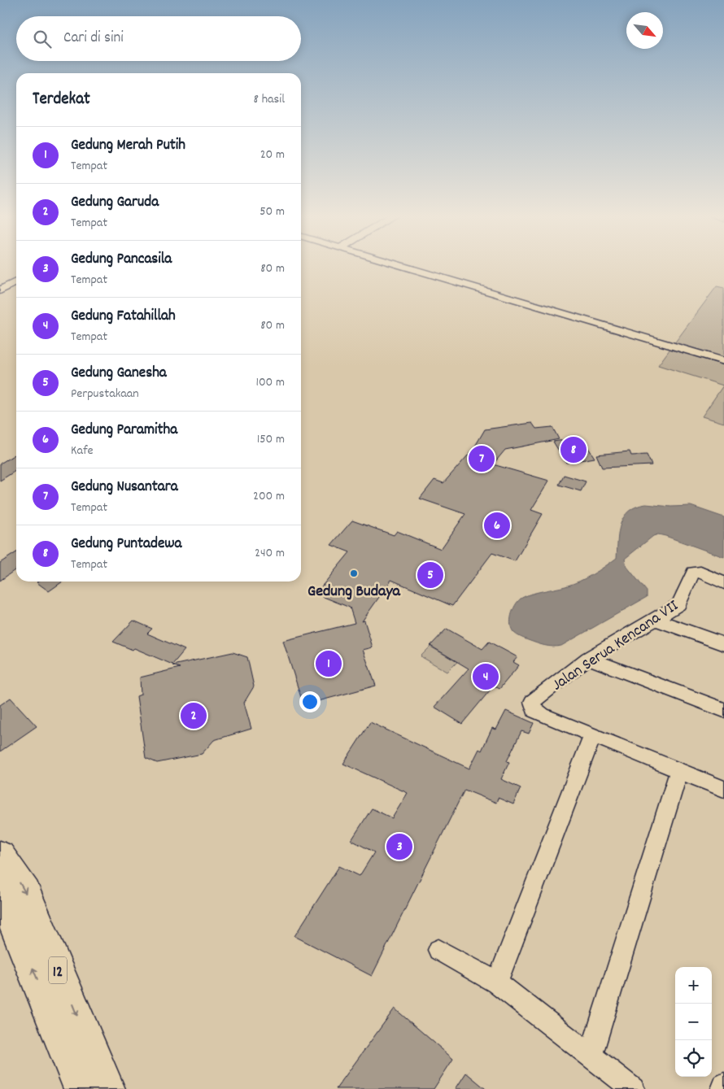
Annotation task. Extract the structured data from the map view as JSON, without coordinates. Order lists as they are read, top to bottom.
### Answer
{
  "streets": {
    "highway": ["12"],
    "street": ["Jalan Serua Kencana VII"]
  },
  "places": ["Gedung Budaya"],
  "north": "bottom right",
  "page": {
    "search": "Cari di sini",
    "heading": ["Terdekat", "8 hasil"],
    "list": [
      {
        "mark": "1",
        "name": "Gedung Merah Putih",
        "note": "Tempat",
        "value": "20 m"
      },
      {
        "mark": "2",
        "name": "Gedung Garuda",
        "note": "Tempat",
        "value": "50 m"
      },
      {
        "mark": "3",
        "name": "Gedung Pancasila",
        "note": "Tempat",
        "value": "80 m"
      },
      {
        "mark": "4",
        "name": "Gedung Fatahillah",
        "note": "Tempat",
        "value": "80 m"
      },
      {
        "mark": "5",
        "name": "Gedung Ganesha",
        "note": "Perpustakaan",
        "value": "100 m"
      },
      {
        "mark": "6",
        "name": "Gedung Paramitha",
        "note": "Kafe",
        "value": "150 m"
      },
      {
        "mark": "7",
        "name": "Gedung Nusantara",
        "note": "Tempat",
        "value": "200 m"
      },
      {
        "mark": "8",
        "name": "Gedung Puntadewa",
        "note": "Tempat",
        "value": "240 m"
      }
    ],
    "pins": [
      "8",
      "7",
      "6",
      "5",
      "1",
      "4",
      "2",
      "3"
    ],
    "map_buttons": ["+", "−"]
  }
}
